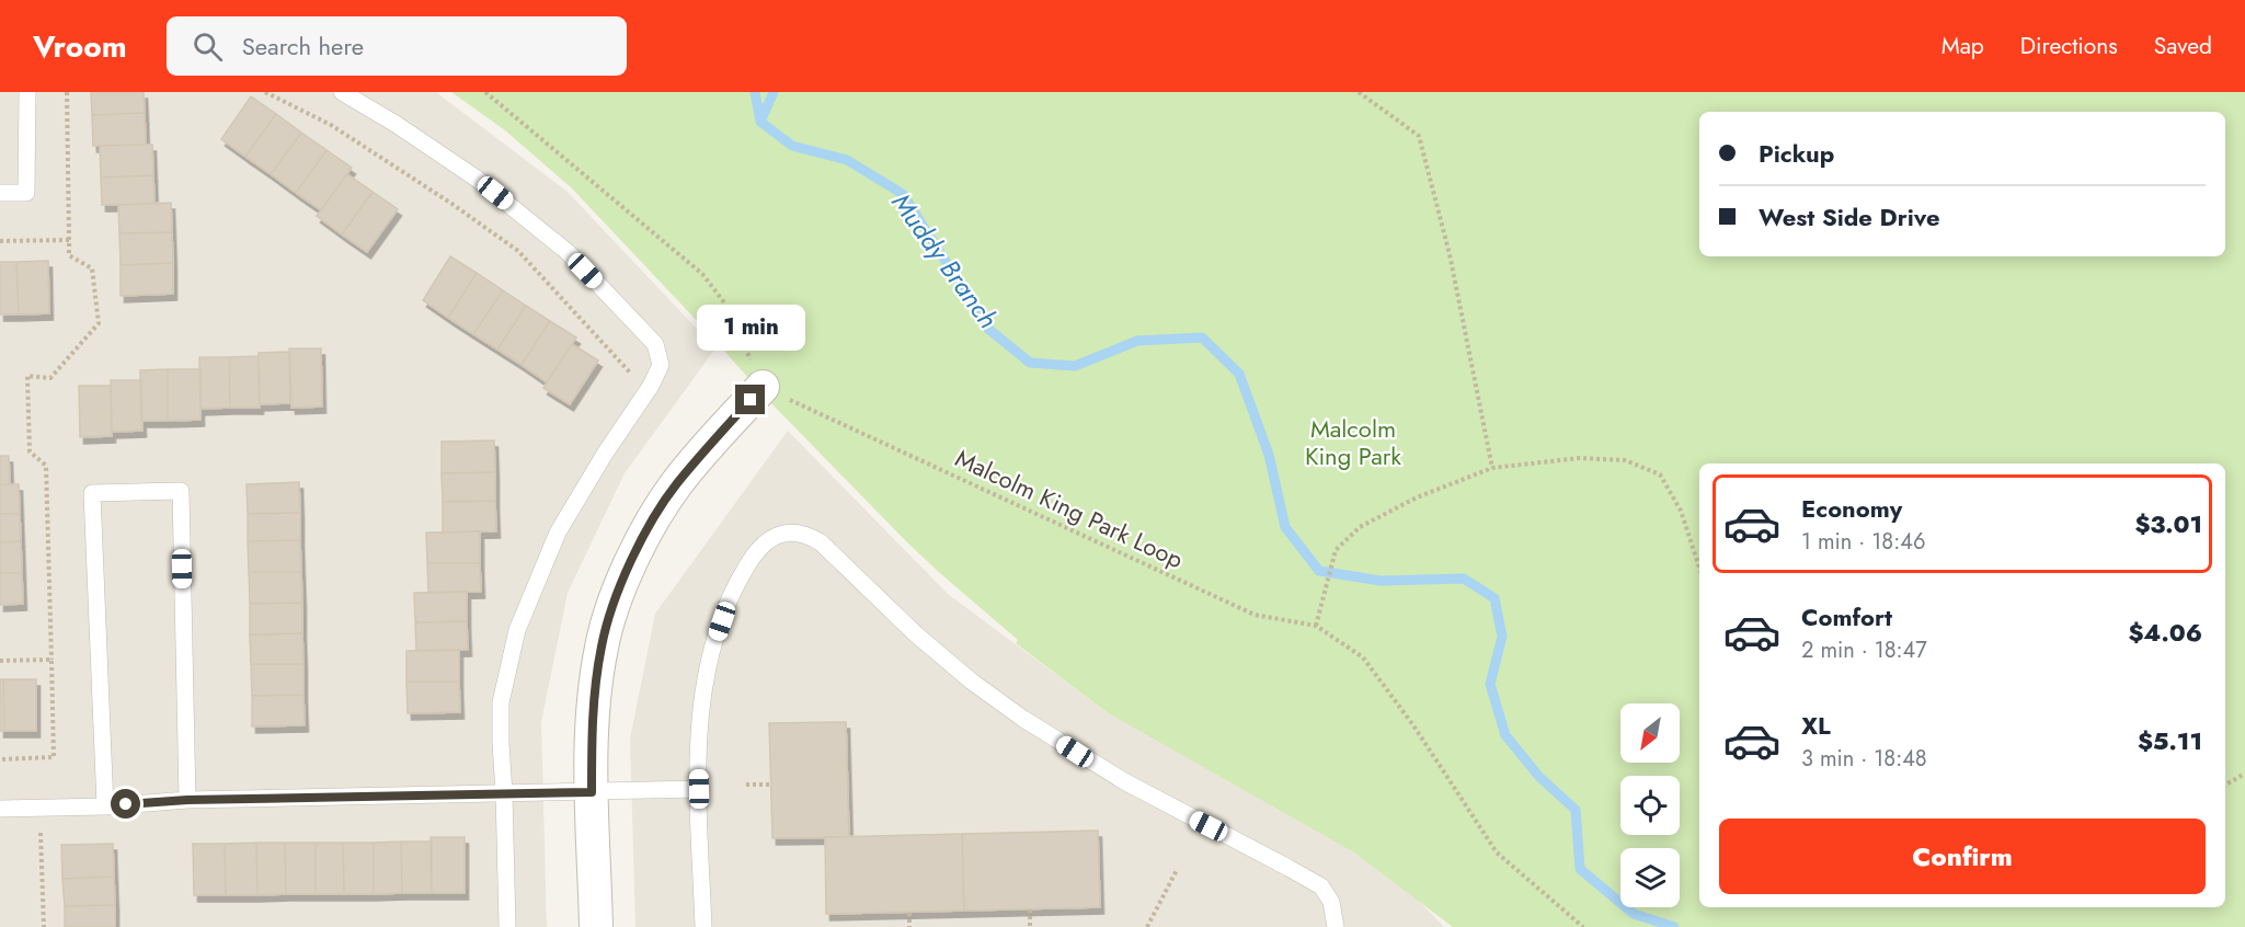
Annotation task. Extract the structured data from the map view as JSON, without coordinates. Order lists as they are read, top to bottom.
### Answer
{
  "streets": {
    "path": ["Malcolm King Park Loop"]
  },
  "water": ["Muddy Branch"],
  "parks": ["Malcolm King Park"],
  "north": "bottom left",
  "page": {
    "header": "Vroom",
    "search": "Search here",
    "nav": ["Map", "Directions", "Saved"],
    "banner": ["Pickup", "West Side Drive"],
    "bubble": "1 min",
    "list": [
      {
        "name": "Economy",
        "note": "1 min · 18:46",
        "value": "$3.01"
      },
      {
        "name": "Comfort",
        "note": "2 min · 18:47",
        "value": "$4.06"
      },
      {
        "name": "XL",
        "note": "3 min · 18:48",
        "value": "$5.11"
      }
    ],
    "buttons": "Confirm"
  }
}
